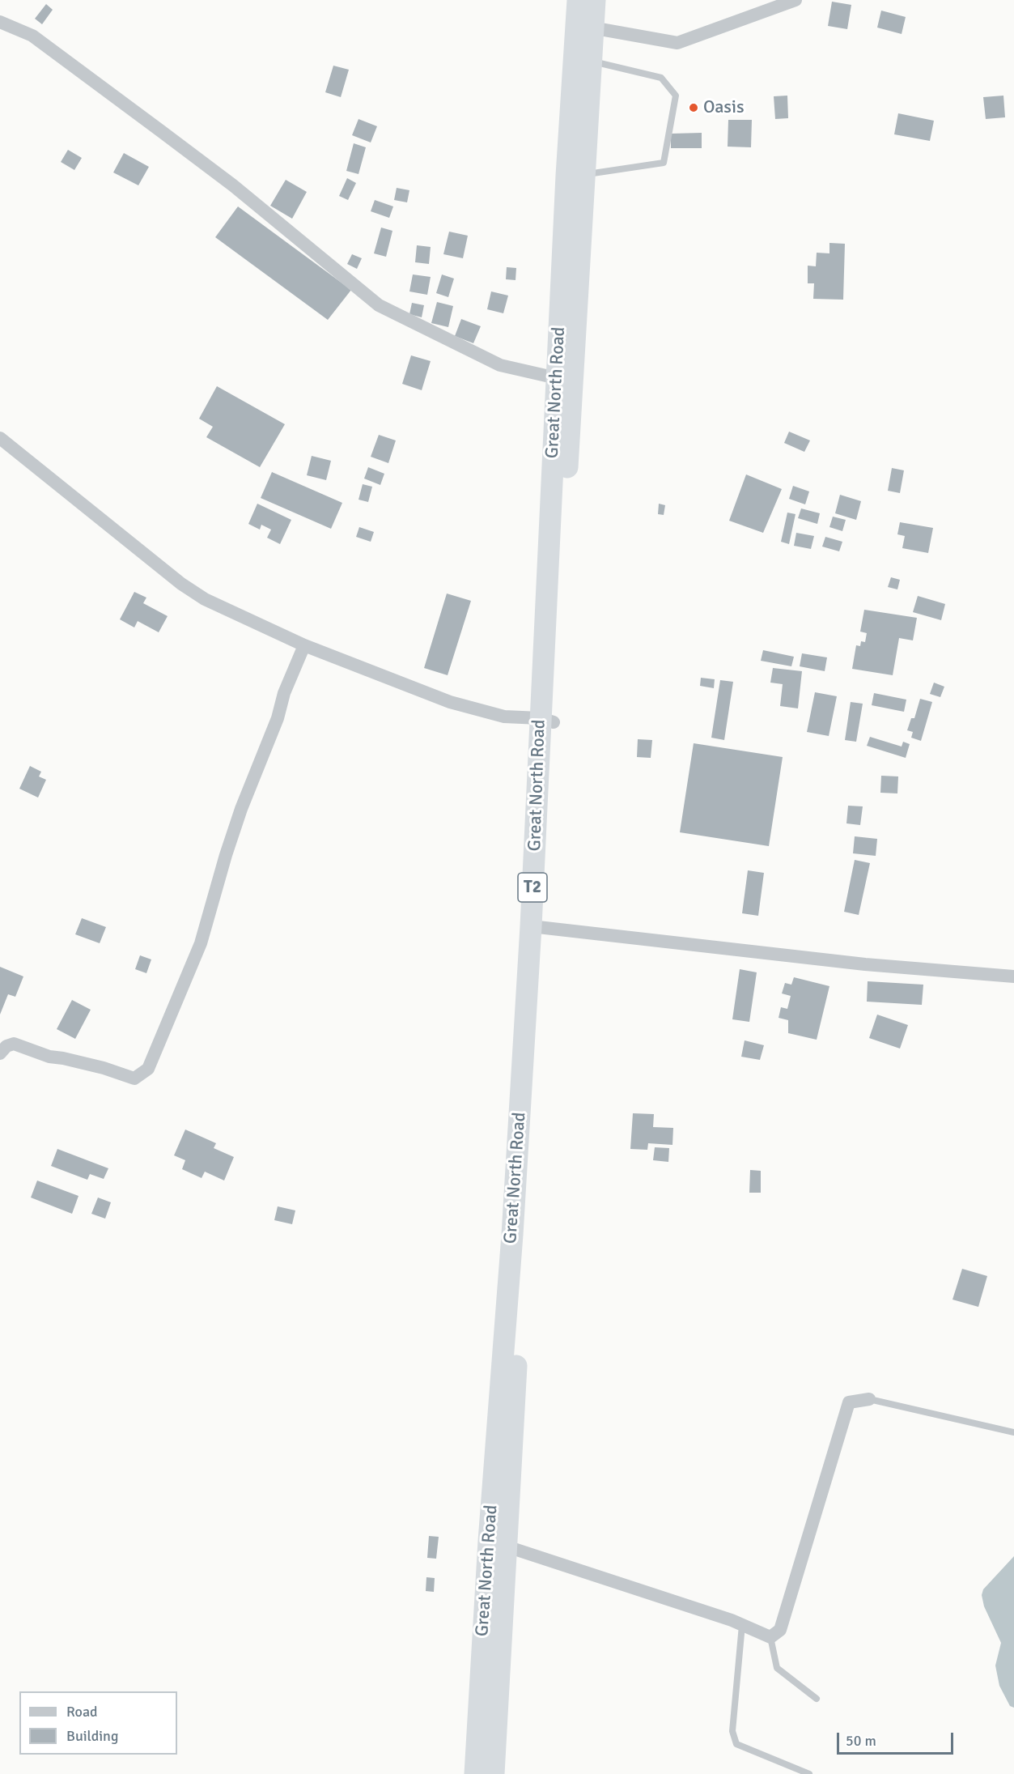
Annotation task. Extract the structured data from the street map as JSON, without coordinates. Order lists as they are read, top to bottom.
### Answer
{
  "streets": {
    "highway": ["Great North Road", "T2"]
  },
  "places": ["Oasis"],
  "legend": ["Road", "Building"],
  "scale_bar": "50 m"
}
